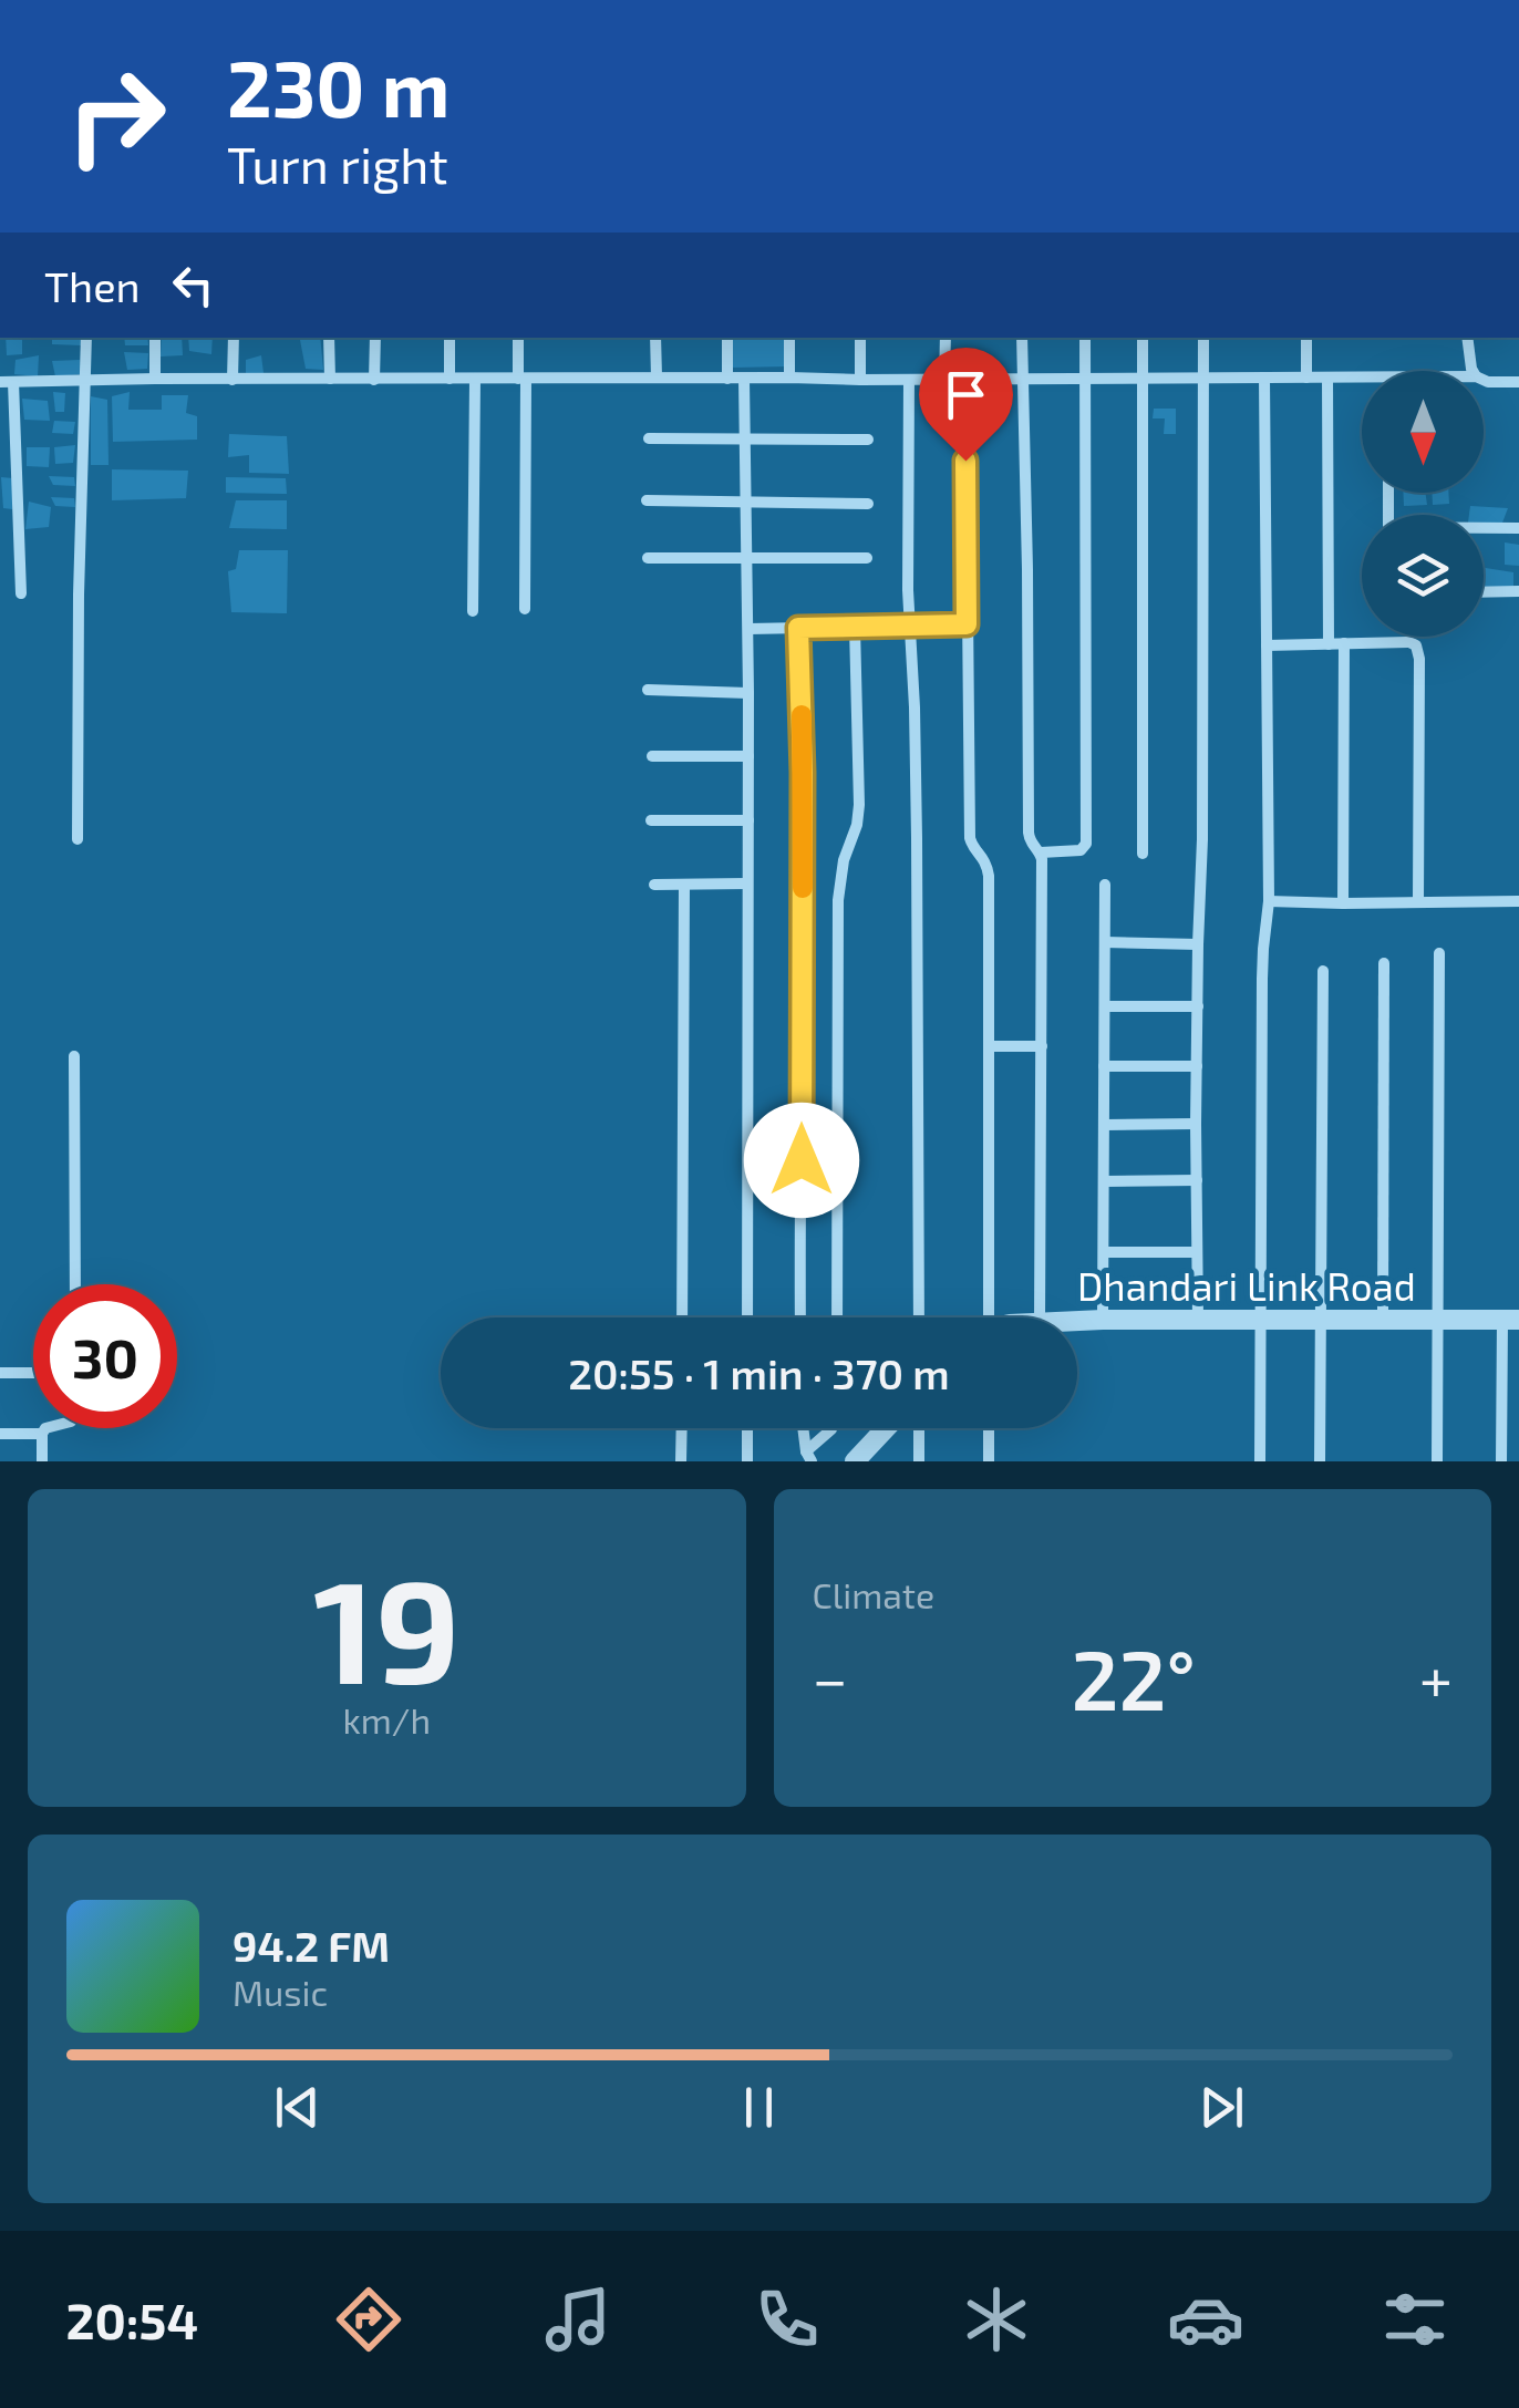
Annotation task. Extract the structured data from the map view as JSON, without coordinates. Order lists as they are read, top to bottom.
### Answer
{
  "streets": {
    "street": ["Dhandari Link Road"]
  },
  "north": "bottom",
  "page": {
    "turn": ["230 m", "Turn right"],
    "then": "Then",
    "limit": "30",
    "trip": "20:55 · 1 min · 370 m",
    "tile": [
      ["19", "km/h"],
      "Climate"
    ],
    "heat": ["−", "22°", "+"],
    "song": ["94.2 FM", "Music"],
    "tabs": "20:54"
  }
}
